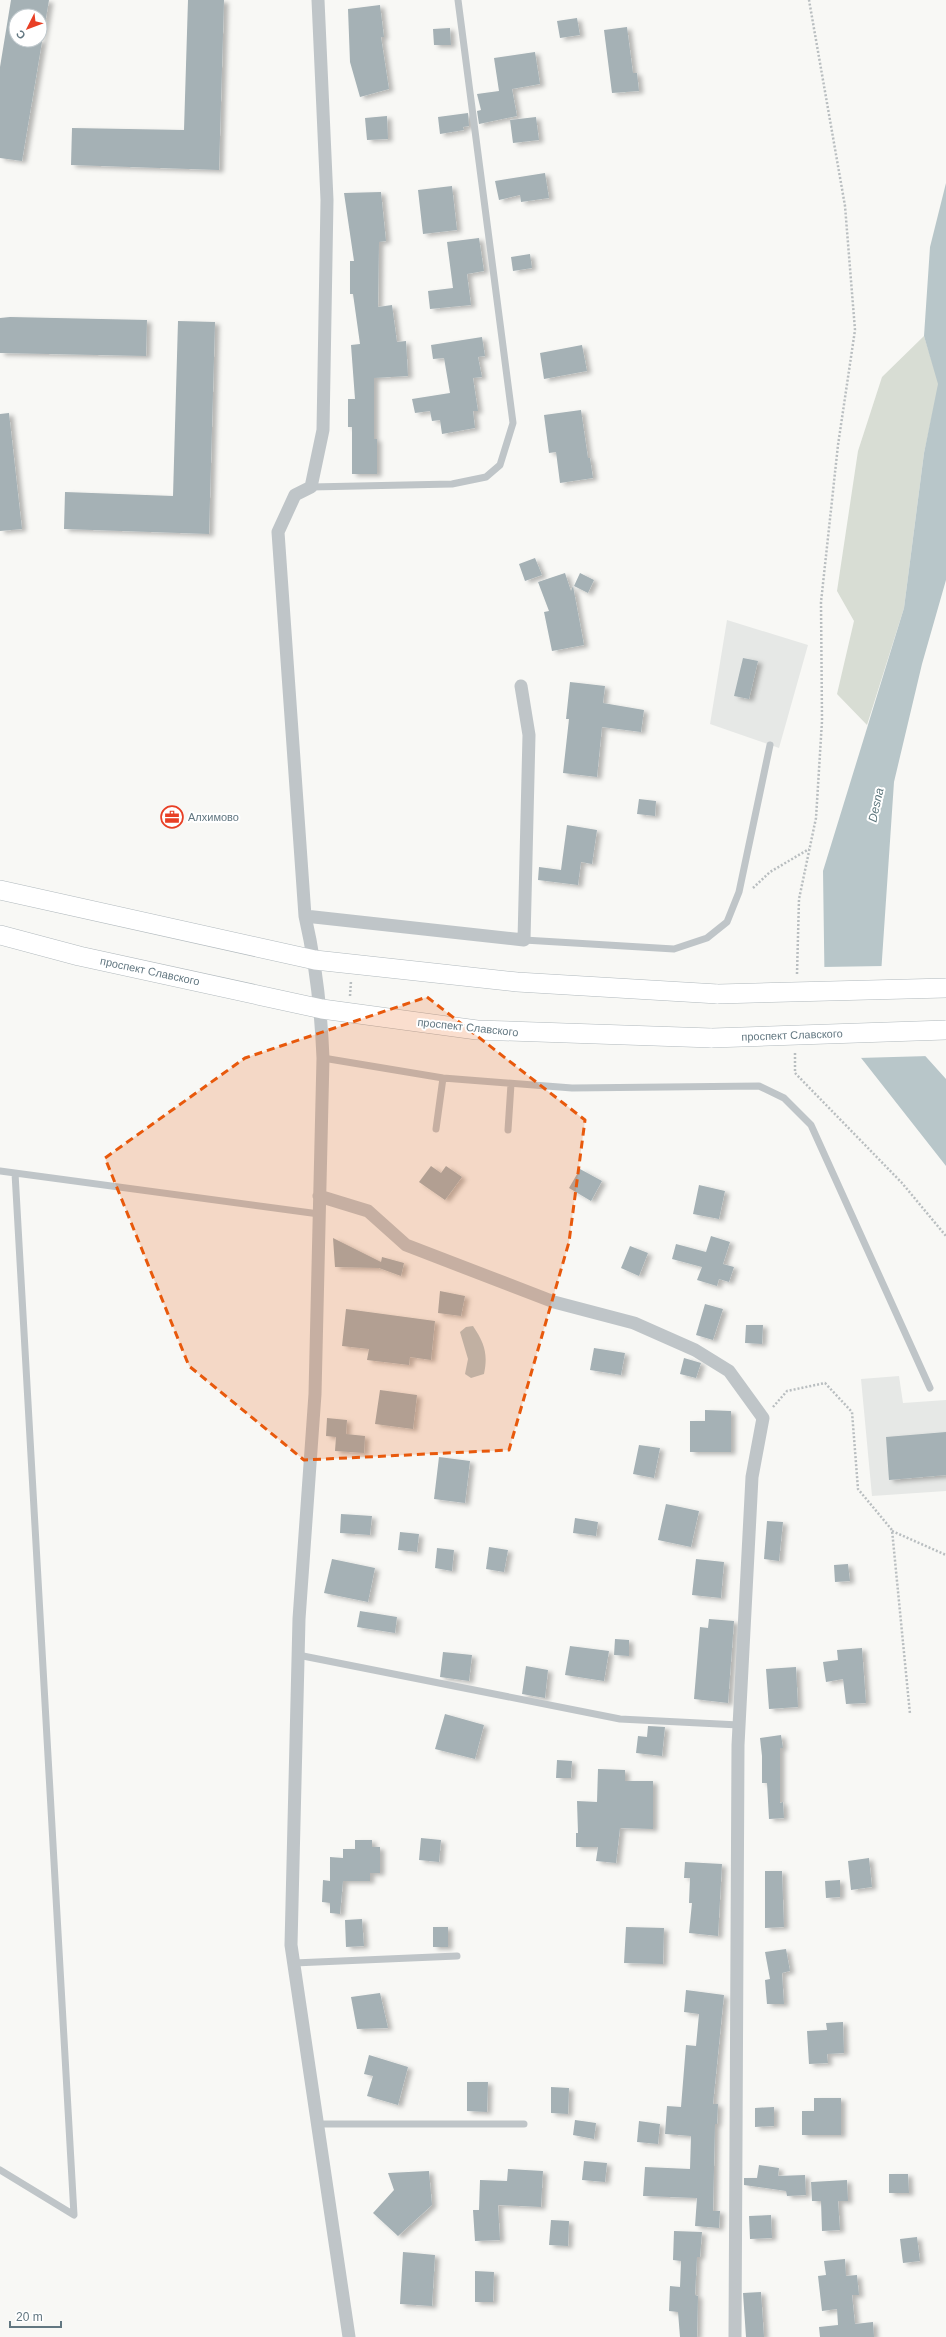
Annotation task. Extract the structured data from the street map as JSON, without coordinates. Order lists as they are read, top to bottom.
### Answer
{
  "streets": {
    "main road": ["проспект Славского"]
  },
  "water": ["Desna"],
  "places": {
    "office": ["Алхимово"]
  },
  "scale_bar": "20 m",
  "north": "bottom left"
}
